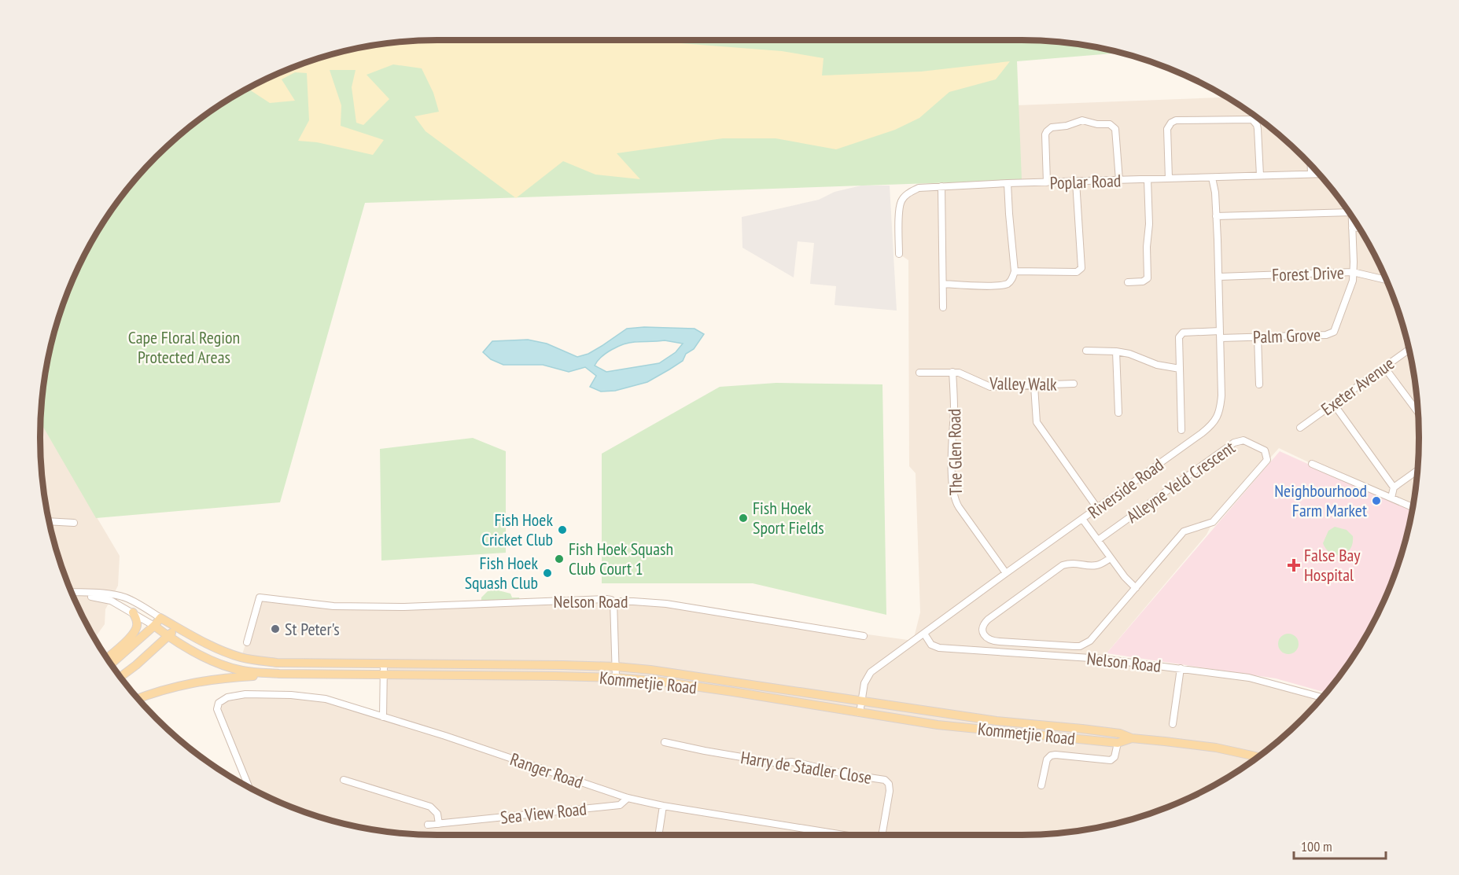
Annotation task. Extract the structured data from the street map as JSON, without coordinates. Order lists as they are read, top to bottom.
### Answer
{
  "streets": {
    "main road": ["Kommetjie Road"],
    "street": [
      "Poplar Road",
      "Forest Drive",
      "Palm Grove",
      "Valley Walk",
      "Exeter Avenue",
      "The Glen Road",
      "Alleyne Yeld Crescent",
      "Riverside Road",
      "Nelson Road",
      "Harry de Stadler Close",
      "Ranger Road",
      "Sea View Road"
    ]
  },
  "crossings": [
    ["Poplar Road", "Riverside Road"],
    ["Forest Drive", "Palm Grove"],
    ["Forest Drive", "Riverside Road"],
    ["Palm Grove", "Riverside Road"],
    ["Valley Walk", "The Glen Road"],
    ["The Glen Road", "Riverside Road"],
    ["Riverside Road", "Nelson Road"],
    ["Riverside Road", "Kommetjie Road"],
    ["Ranger Road", "Sea View Road"]
  ],
  "parks": ["Cape Floral Region Protected Areas"],
  "places": {
    "other": [
      "Neighbourhood Farm Market",
      "Fish Hoek Sport Fields",
      "Fish Hoek Cricket Club",
      "Fish Hoek Squash Club Court 1",
      "Fish Hoek Squash Club",
      "St Peter's"
    ],
    "health": ["False Bay Hospital"]
  },
  "scale_bar": "100 m"
}
